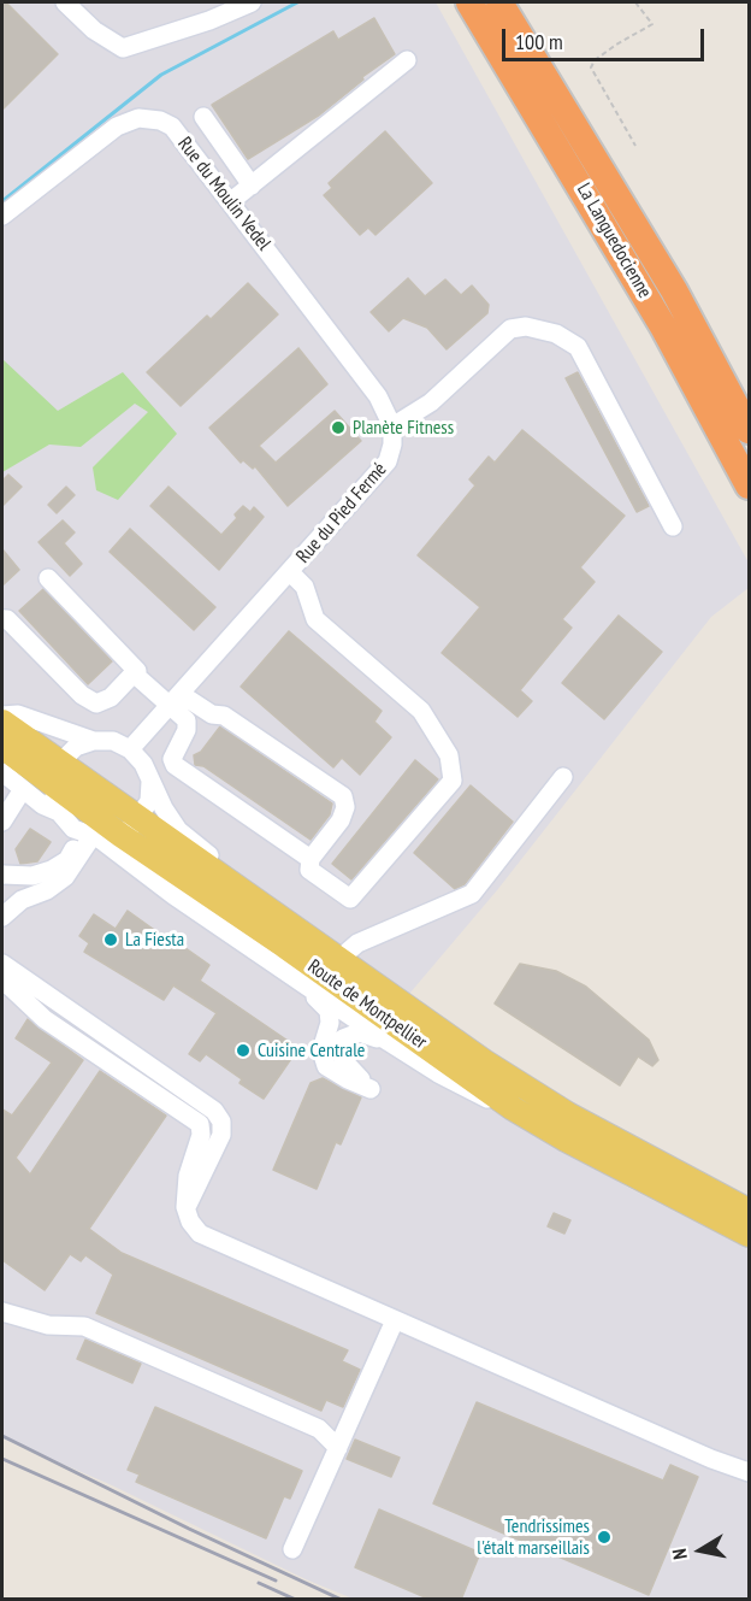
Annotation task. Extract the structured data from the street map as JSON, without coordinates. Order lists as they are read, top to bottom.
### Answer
{
  "streets": {
    "highway": ["La Languedocienne"],
    "main road": ["Route de Montpellier"],
    "street": ["Rue du Moulin Vedel", "Rue du Pied Fermé"]
  },
  "crossings": [
    ["Rue du Moulin Vedel", "Rue du Pied Fermé"]
  ],
  "places": [
    "Planète Fitness",
    "La Fiesta",
    "Cuisine Centrale",
    "Tendrissimes l'étalt marseillais"
  ],
  "scale_bar": "100 m",
  "north": "left"
}
